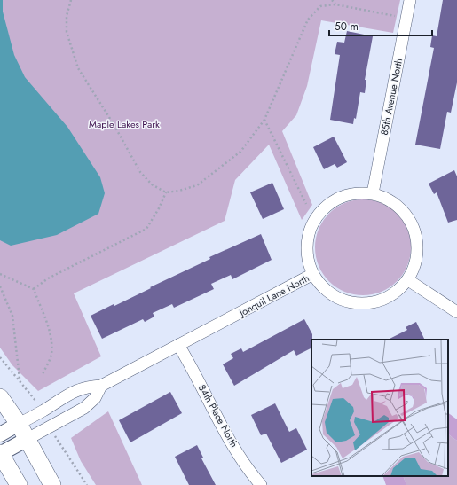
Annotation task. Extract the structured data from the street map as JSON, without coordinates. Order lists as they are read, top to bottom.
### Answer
{
  "streets": {
    "street": ["85th Avenue North", "Jonquil Lane North", "84th Place North"]
  },
  "crossings": [
    ["85th Avenue North", "Jonquil Lane North"],
    ["Jonquil Lane North", "84th Place North"]
  ],
  "parks": ["Maple Lakes Park"],
  "scale_bar": "50 m"
}
